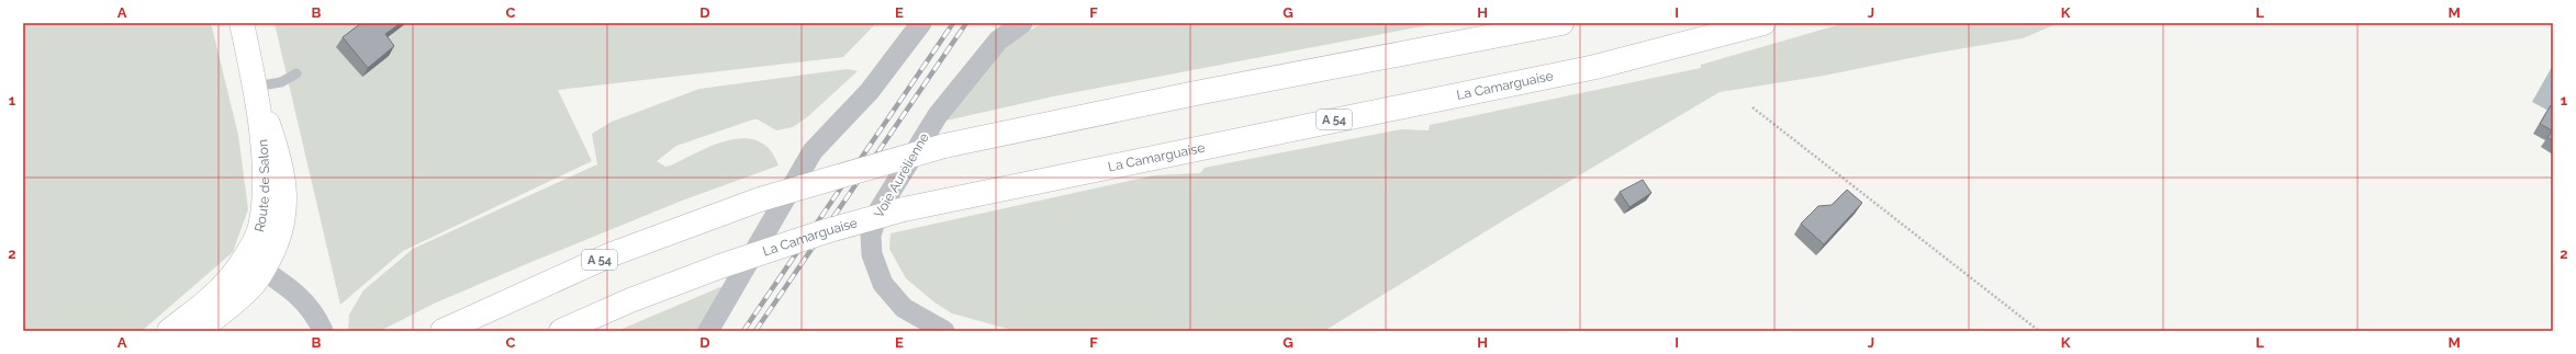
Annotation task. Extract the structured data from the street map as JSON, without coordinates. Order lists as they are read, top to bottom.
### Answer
{
  "streets": {
    "main road": ["La Camarguaise", "A 54", "Route de Salon"],
    "street": ["Voie Aurélienne"]
  },
  "grid": {
    "columns": [
      "A",
      "B",
      "C",
      "D",
      "E",
      "F",
      "G",
      "H",
      "I",
      "J",
      "K",
      "L",
      "M"
    ],
    "rows": ["1", "2"]
  }
}
